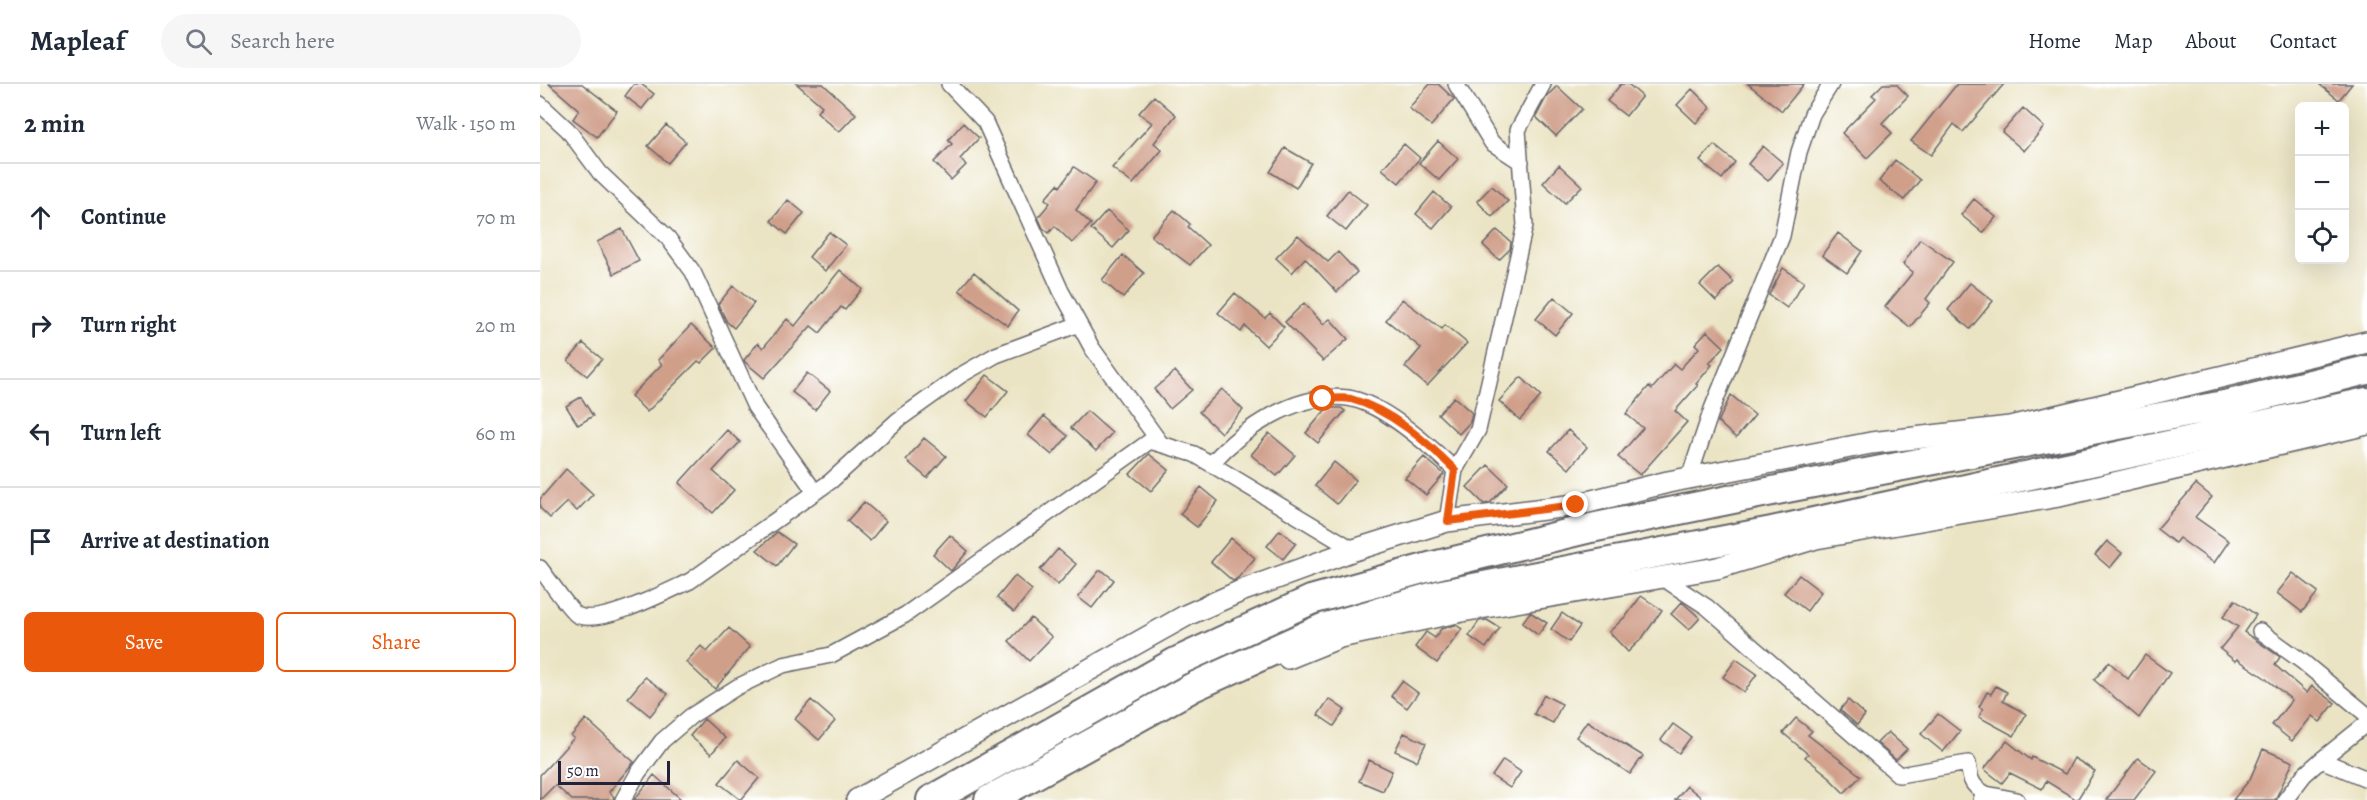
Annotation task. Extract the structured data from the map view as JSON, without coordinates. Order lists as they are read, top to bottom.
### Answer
{
  "scale_bar": "50 m",
  "page": {
    "header": "Mapleaf",
    "search": "Search here",
    "nav": [
      "Home",
      "Map",
      "About",
      "Contact"
    ],
    "heading": ["2 min", "Walk · 150 m"],
    "map_buttons": ["+", "−"],
    "list": [
      ["Continue", "70 m"],
      ["Turn right", "20 m"],
      ["Turn left", "60 m"],
      "Arrive at destination"
    ],
    "buttons": ["Save", "Share"],
    "scale": "50 m"
  }
}
